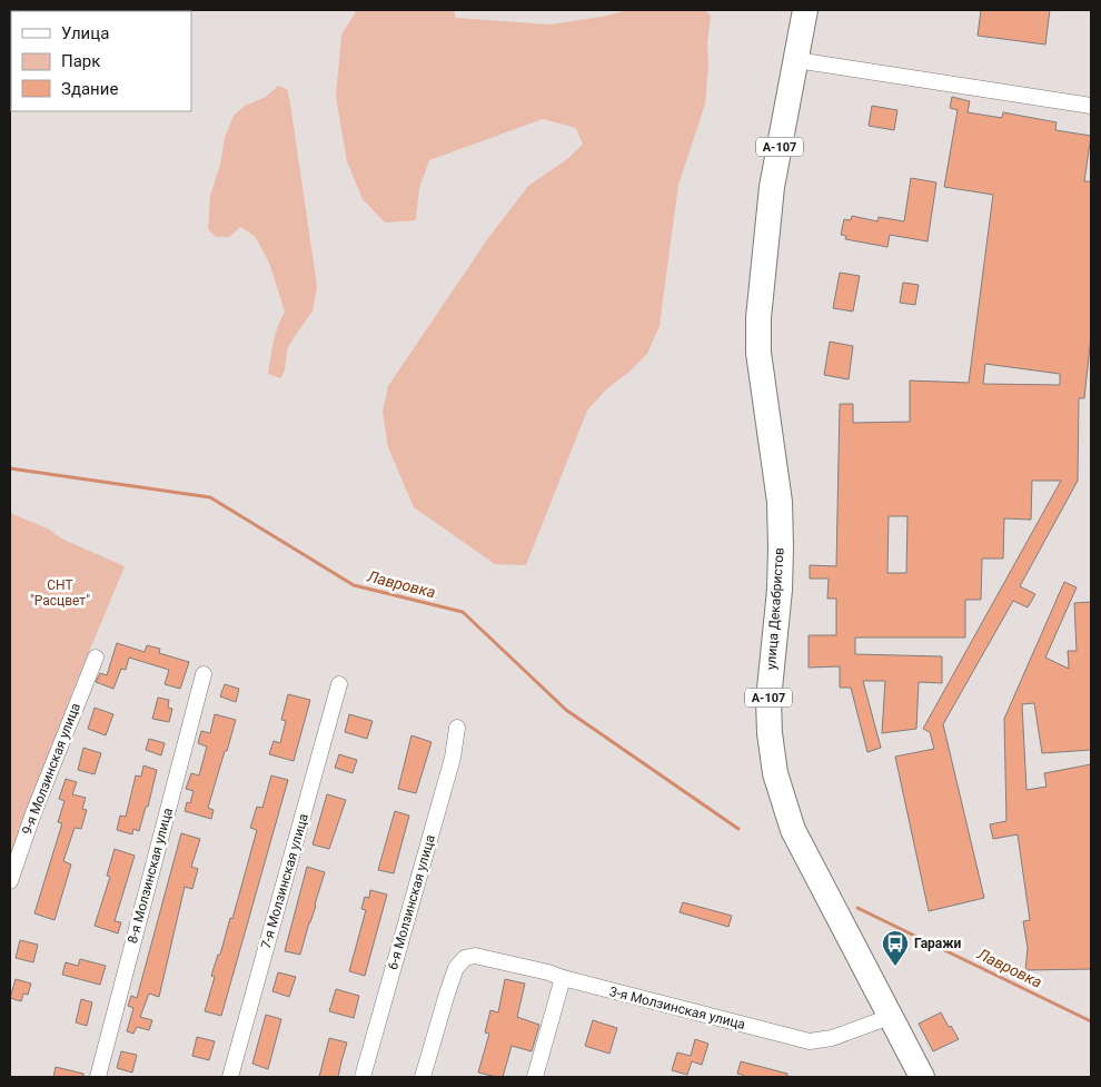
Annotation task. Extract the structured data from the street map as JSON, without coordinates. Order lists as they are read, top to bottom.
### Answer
{
  "streets": {
    "highway": ["А-107", "улица Декабристов"],
    "street": [
      "9-я Молзинская улица",
      "8-я Молзинская улица",
      "7-я Молзинская улица",
      "6-я Молзинская улица",
      "3-я Молзинская улица"
    ]
  },
  "crossings": [
    ["улица Декабристов", "3-я Молзинская улица"]
  ],
  "water": ["Лавровка"],
  "parks": ["СНТ \"Расцвет\""],
  "places": {
    "bus stop": ["Гаражи"]
  },
  "legend": ["Улица", "Парк", "Здание"]
}
